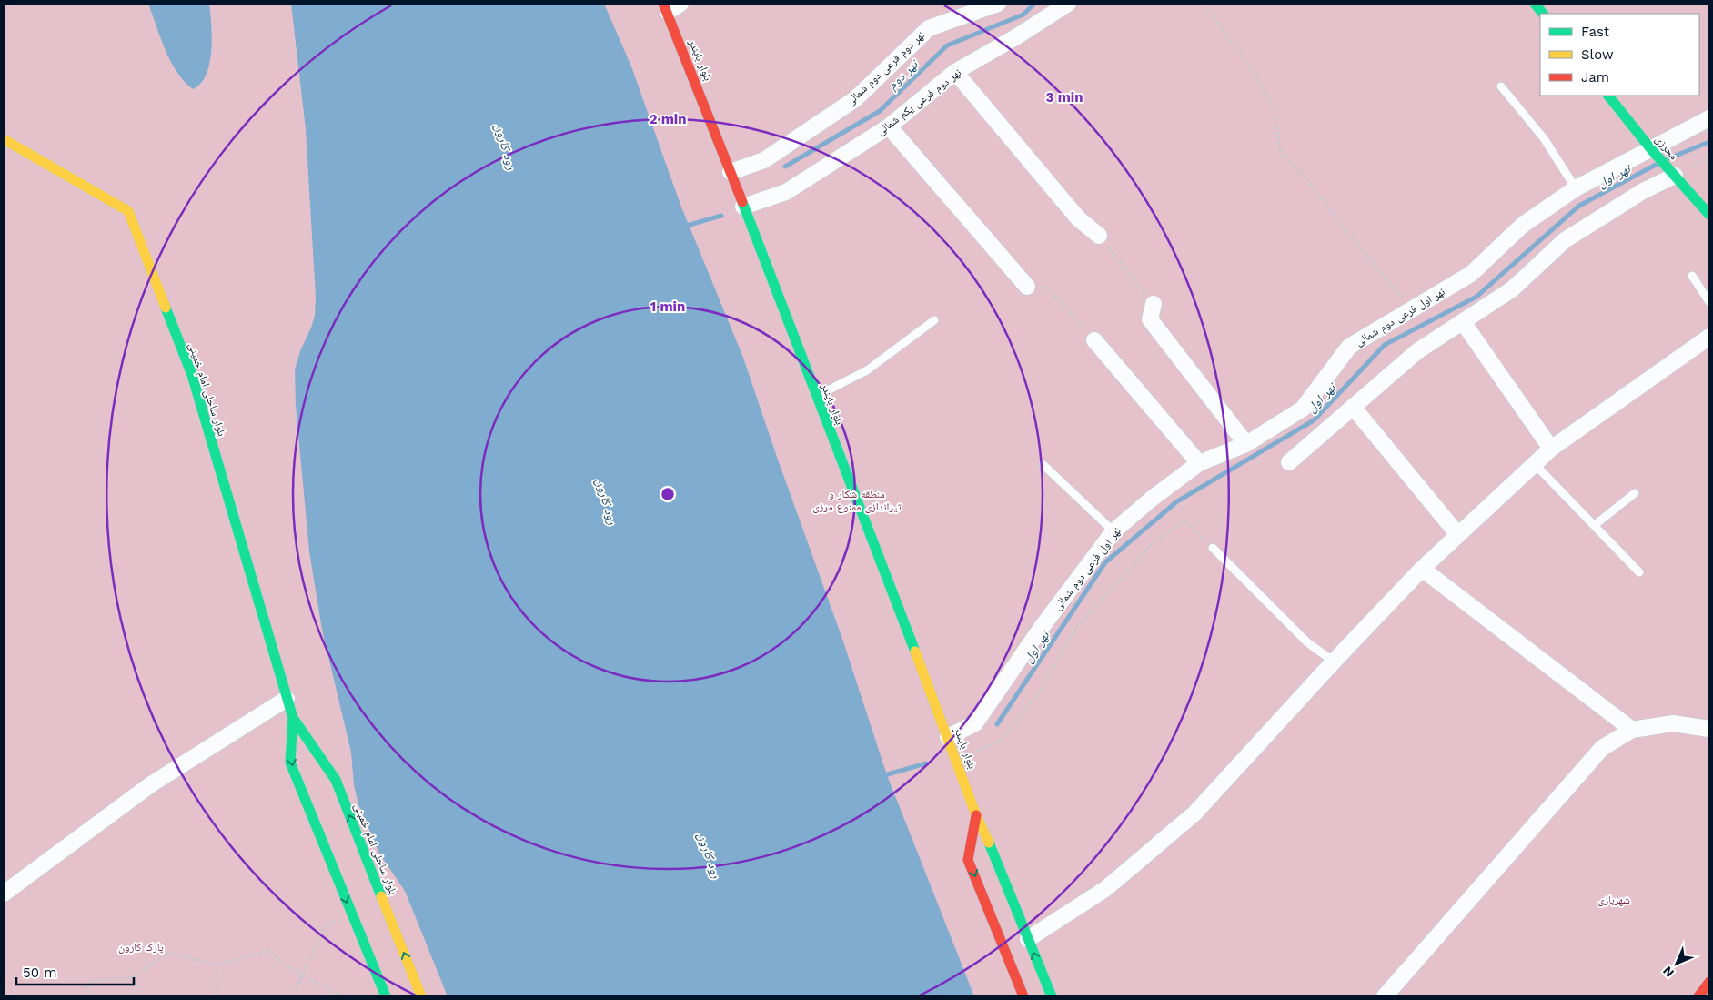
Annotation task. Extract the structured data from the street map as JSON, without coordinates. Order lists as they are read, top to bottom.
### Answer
{
  "streets": {
    "street": [
      "بلوار بایندر",
      "نهر دوم فرعی دوم شمالی",
      "نهر دوم فرعی یکم شمالی",
      "محرزی",
      "نهر اول فرعی دوم شمالی",
      "بلوار ساحلی امام خمینی"
    ]
  },
  "crossings": [
    ["بلوار بایندر", "نهر دوم فرعی دوم شمالی"],
    ["بلوار بایندر", "نهر دوم فرعی یکم شمالی"],
    ["بلوار بایندر", "نهر اول فرعی دوم شمالی"],
    ["محرزی", "نهر اول فرعی دوم شمالی"]
  ],
  "water": ["نهر دوم", "رود کارون", "نهر اول"],
  "parks": ["منطقه شکار و تیراندازی ممنوع مرزی", "شهربازی", "پارک کارون"],
  "legend": ["Fast", "Slow", "Jam"],
  "scale_bar": "50 m",
  "north": "bottom left",
  "rings": ["3 min", "2 min", "1 min"]
}
